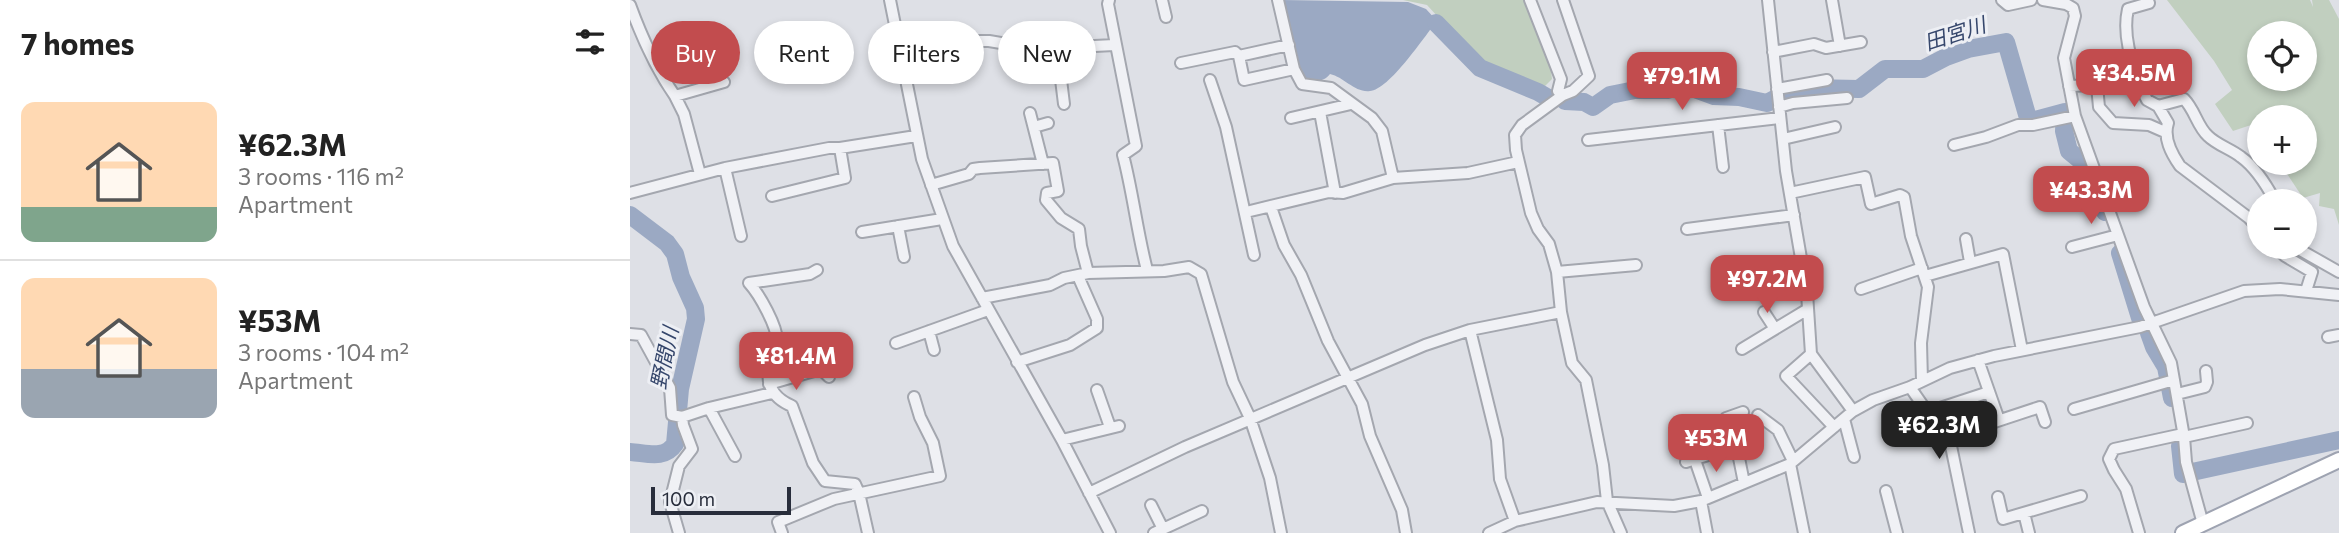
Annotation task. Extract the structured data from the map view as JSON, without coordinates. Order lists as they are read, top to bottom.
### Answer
{
  "water": ["田宮川", "野間川"],
  "scale_bar": "100 m",
  "page": {
    "heading": "7 homes",
    "map_buttons": ["+", "−"],
    "chip": [
      "Buy",
      "Rent",
      "Filters",
      "New"
    ],
    "price": [
      "¥34.5M",
      "¥79.1M",
      "¥43.3M",
      "¥97.2M",
      "¥81.4M",
      "¥62.3M",
      "¥53M"
    ],
    "list": [
      {
        "name": "¥62.3M",
        "note": "3 rooms · 116 m² · Apartment"
      },
      {
        "name": "¥53M",
        "note": "3 rooms · 104 m² · Apartment"
      }
    ],
    "scale": "100 m"
  }
}
